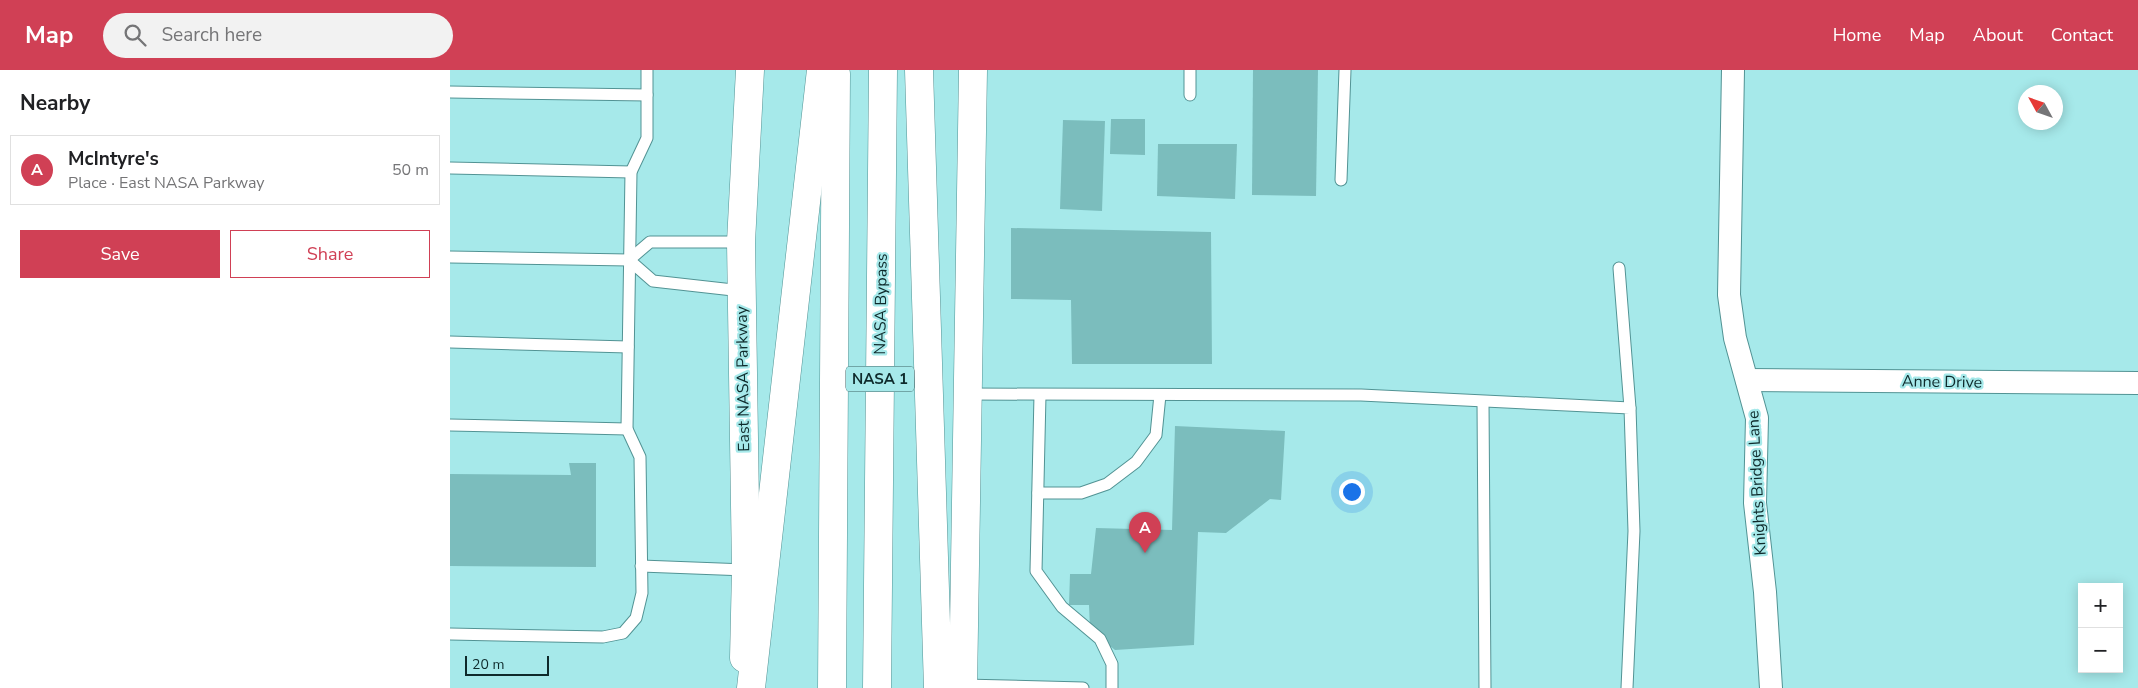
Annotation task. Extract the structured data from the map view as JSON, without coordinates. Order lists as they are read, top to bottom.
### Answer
{
  "streets": {
    "main road": ["NASA Bypass", "East NASA Parkway", "NASA 1"],
    "street": ["Anne Drive", "Knights Bridge Lane"]
  },
  "crossings": [
    ["Anne Drive", "Knights Bridge Lane"]
  ],
  "scale_bar": "20 m",
  "north": "top left",
  "page": {
    "header": "Map",
    "search": "Search here",
    "nav": [
      "Home",
      "Map",
      "About",
      "Contact"
    ],
    "heading": "Nearby",
    "list": [
      {
        "mark": "A",
        "name": "McIntyre's",
        "note": "Place · East NASA Parkway",
        "value": "50 m"
      }
    ],
    "buttons": ["Save", "Share"],
    "pins": "A",
    "map_buttons": ["+", "−"],
    "scale": "20 m"
  }
}
